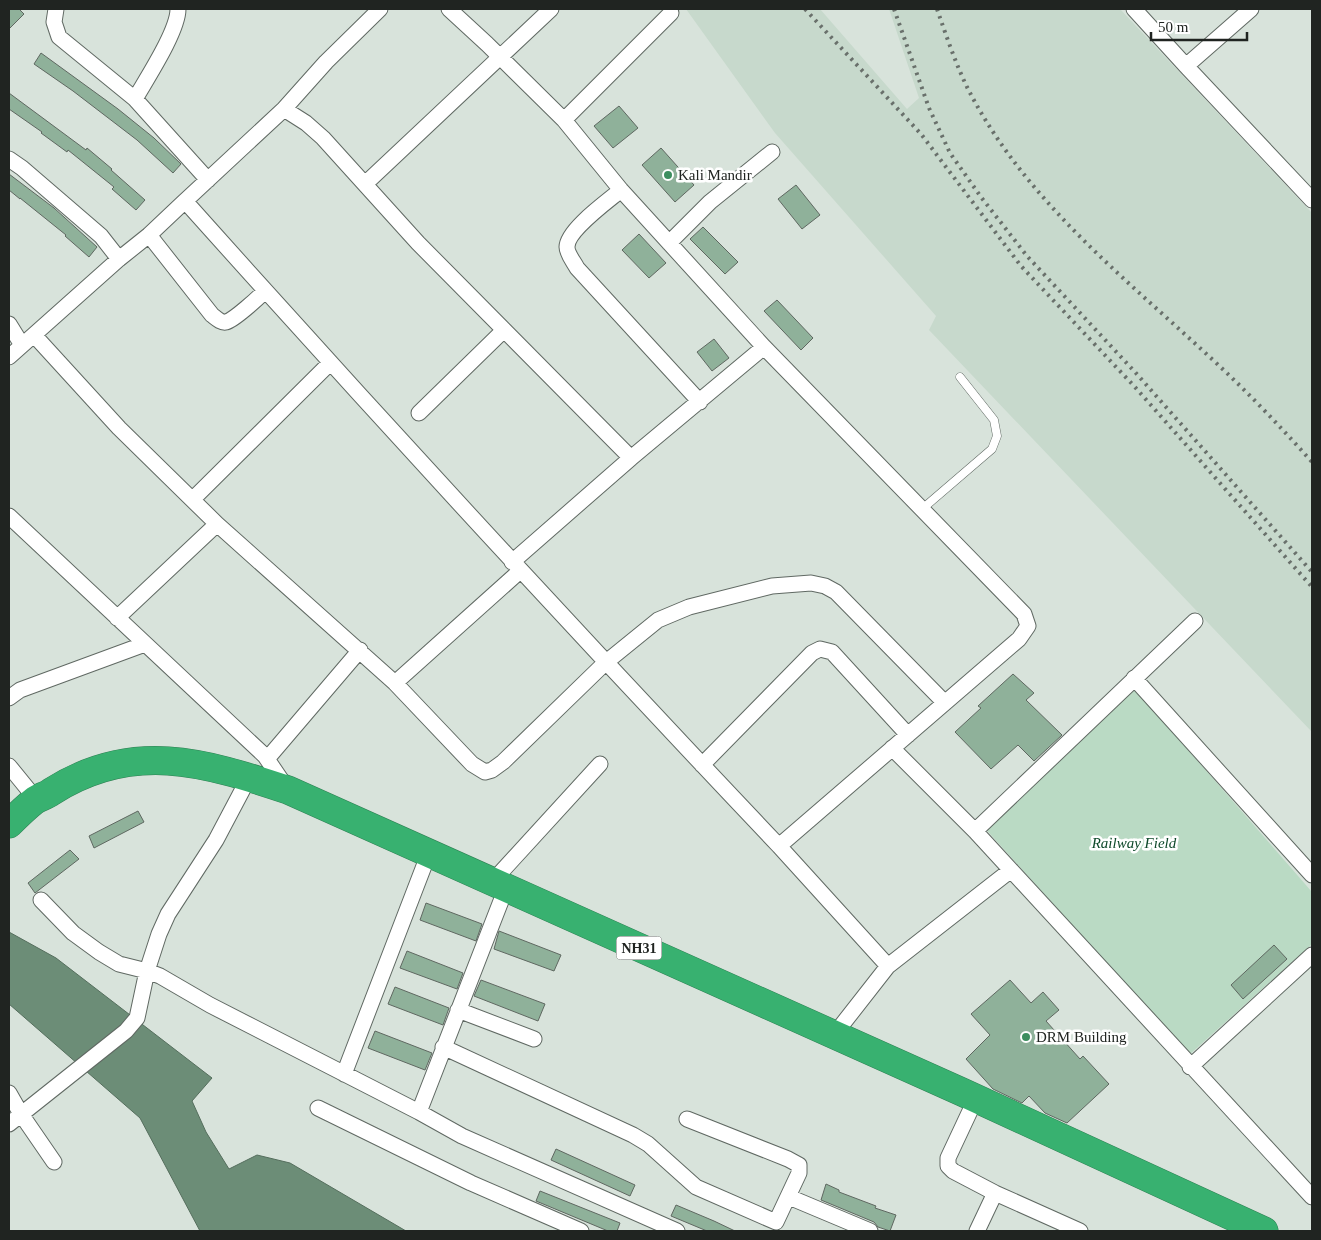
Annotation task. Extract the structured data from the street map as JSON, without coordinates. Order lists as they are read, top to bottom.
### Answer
{
  "streets": {
    "highway": ["NH31"]
  },
  "parks": ["Railway Field"],
  "places": ["Kali Mandir", "DRM Building"],
  "scale_bar": "50 m"
}
